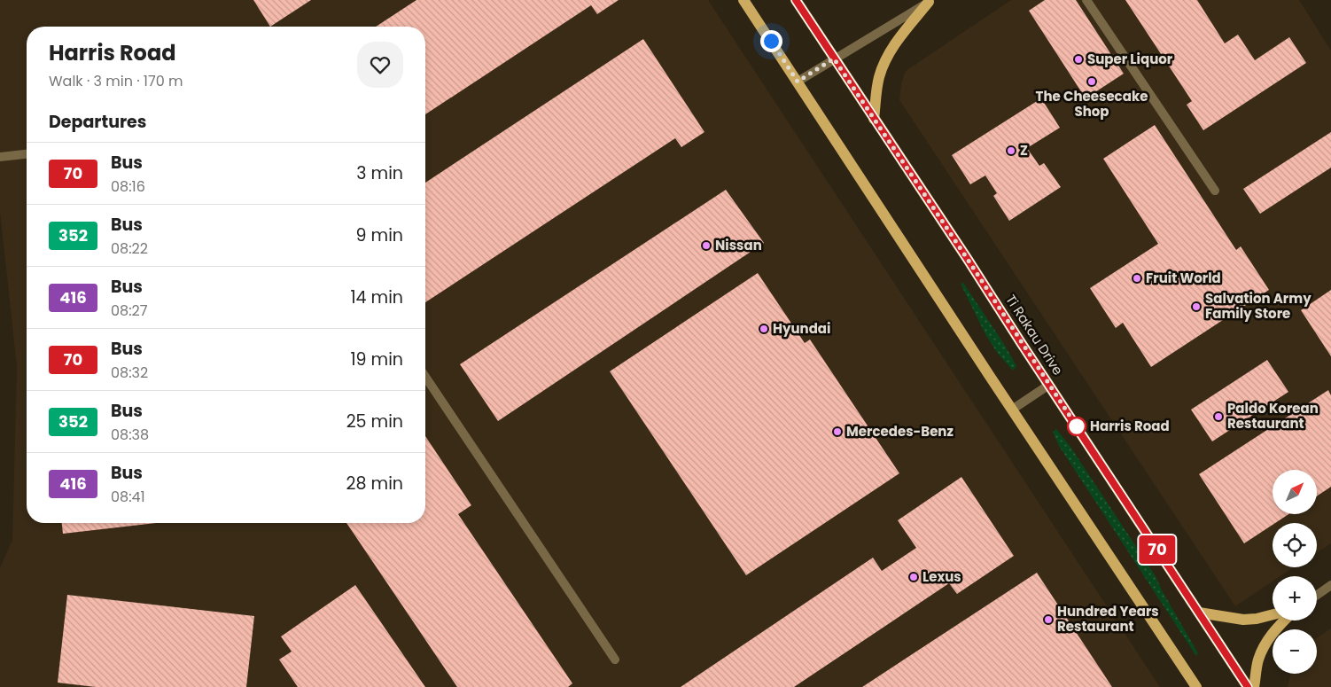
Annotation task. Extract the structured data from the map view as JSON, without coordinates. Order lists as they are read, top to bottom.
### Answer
{
  "streets": {
    "main road": ["Ti Rakau Drive"]
  },
  "places": [
    "Super Liquor",
    "The Cheesecake Shop",
    "Z",
    "Nissan",
    "Fruit World",
    "Salvation Army Family Store",
    "Hyundai",
    "Paldo Korean Restaurant",
    "Harris Road",
    "Mercedes-Benz",
    "Lexus",
    "Hundred Years Restaurant"
  ],
  "lines": ["bus line 70"],
  "north": "top right",
  "page": {
    "on_map": "70",
    "heading": [
      ["Harris Road", "Walk · 3 min · 170 m"],
      "Departures"
    ],
    "list": [
      {
        "mark": "70",
        "name": "Bus",
        "note": "08:16",
        "value": "3 min"
      },
      {
        "mark": "352",
        "name": "Bus",
        "note": "08:22",
        "value": "9 min"
      },
      {
        "mark": "416",
        "name": "Bus",
        "note": "08:27",
        "value": "14 min"
      },
      {
        "mark": "70",
        "name": "Bus",
        "note": "08:32",
        "value": "19 min"
      },
      {
        "mark": "352",
        "name": "Bus",
        "note": "08:38",
        "value": "25 min"
      },
      {
        "mark": "416",
        "name": "Bus",
        "note": "08:41",
        "value": "28 min"
      }
    ],
    "map_buttons": ["+", "−"]
  }
}
